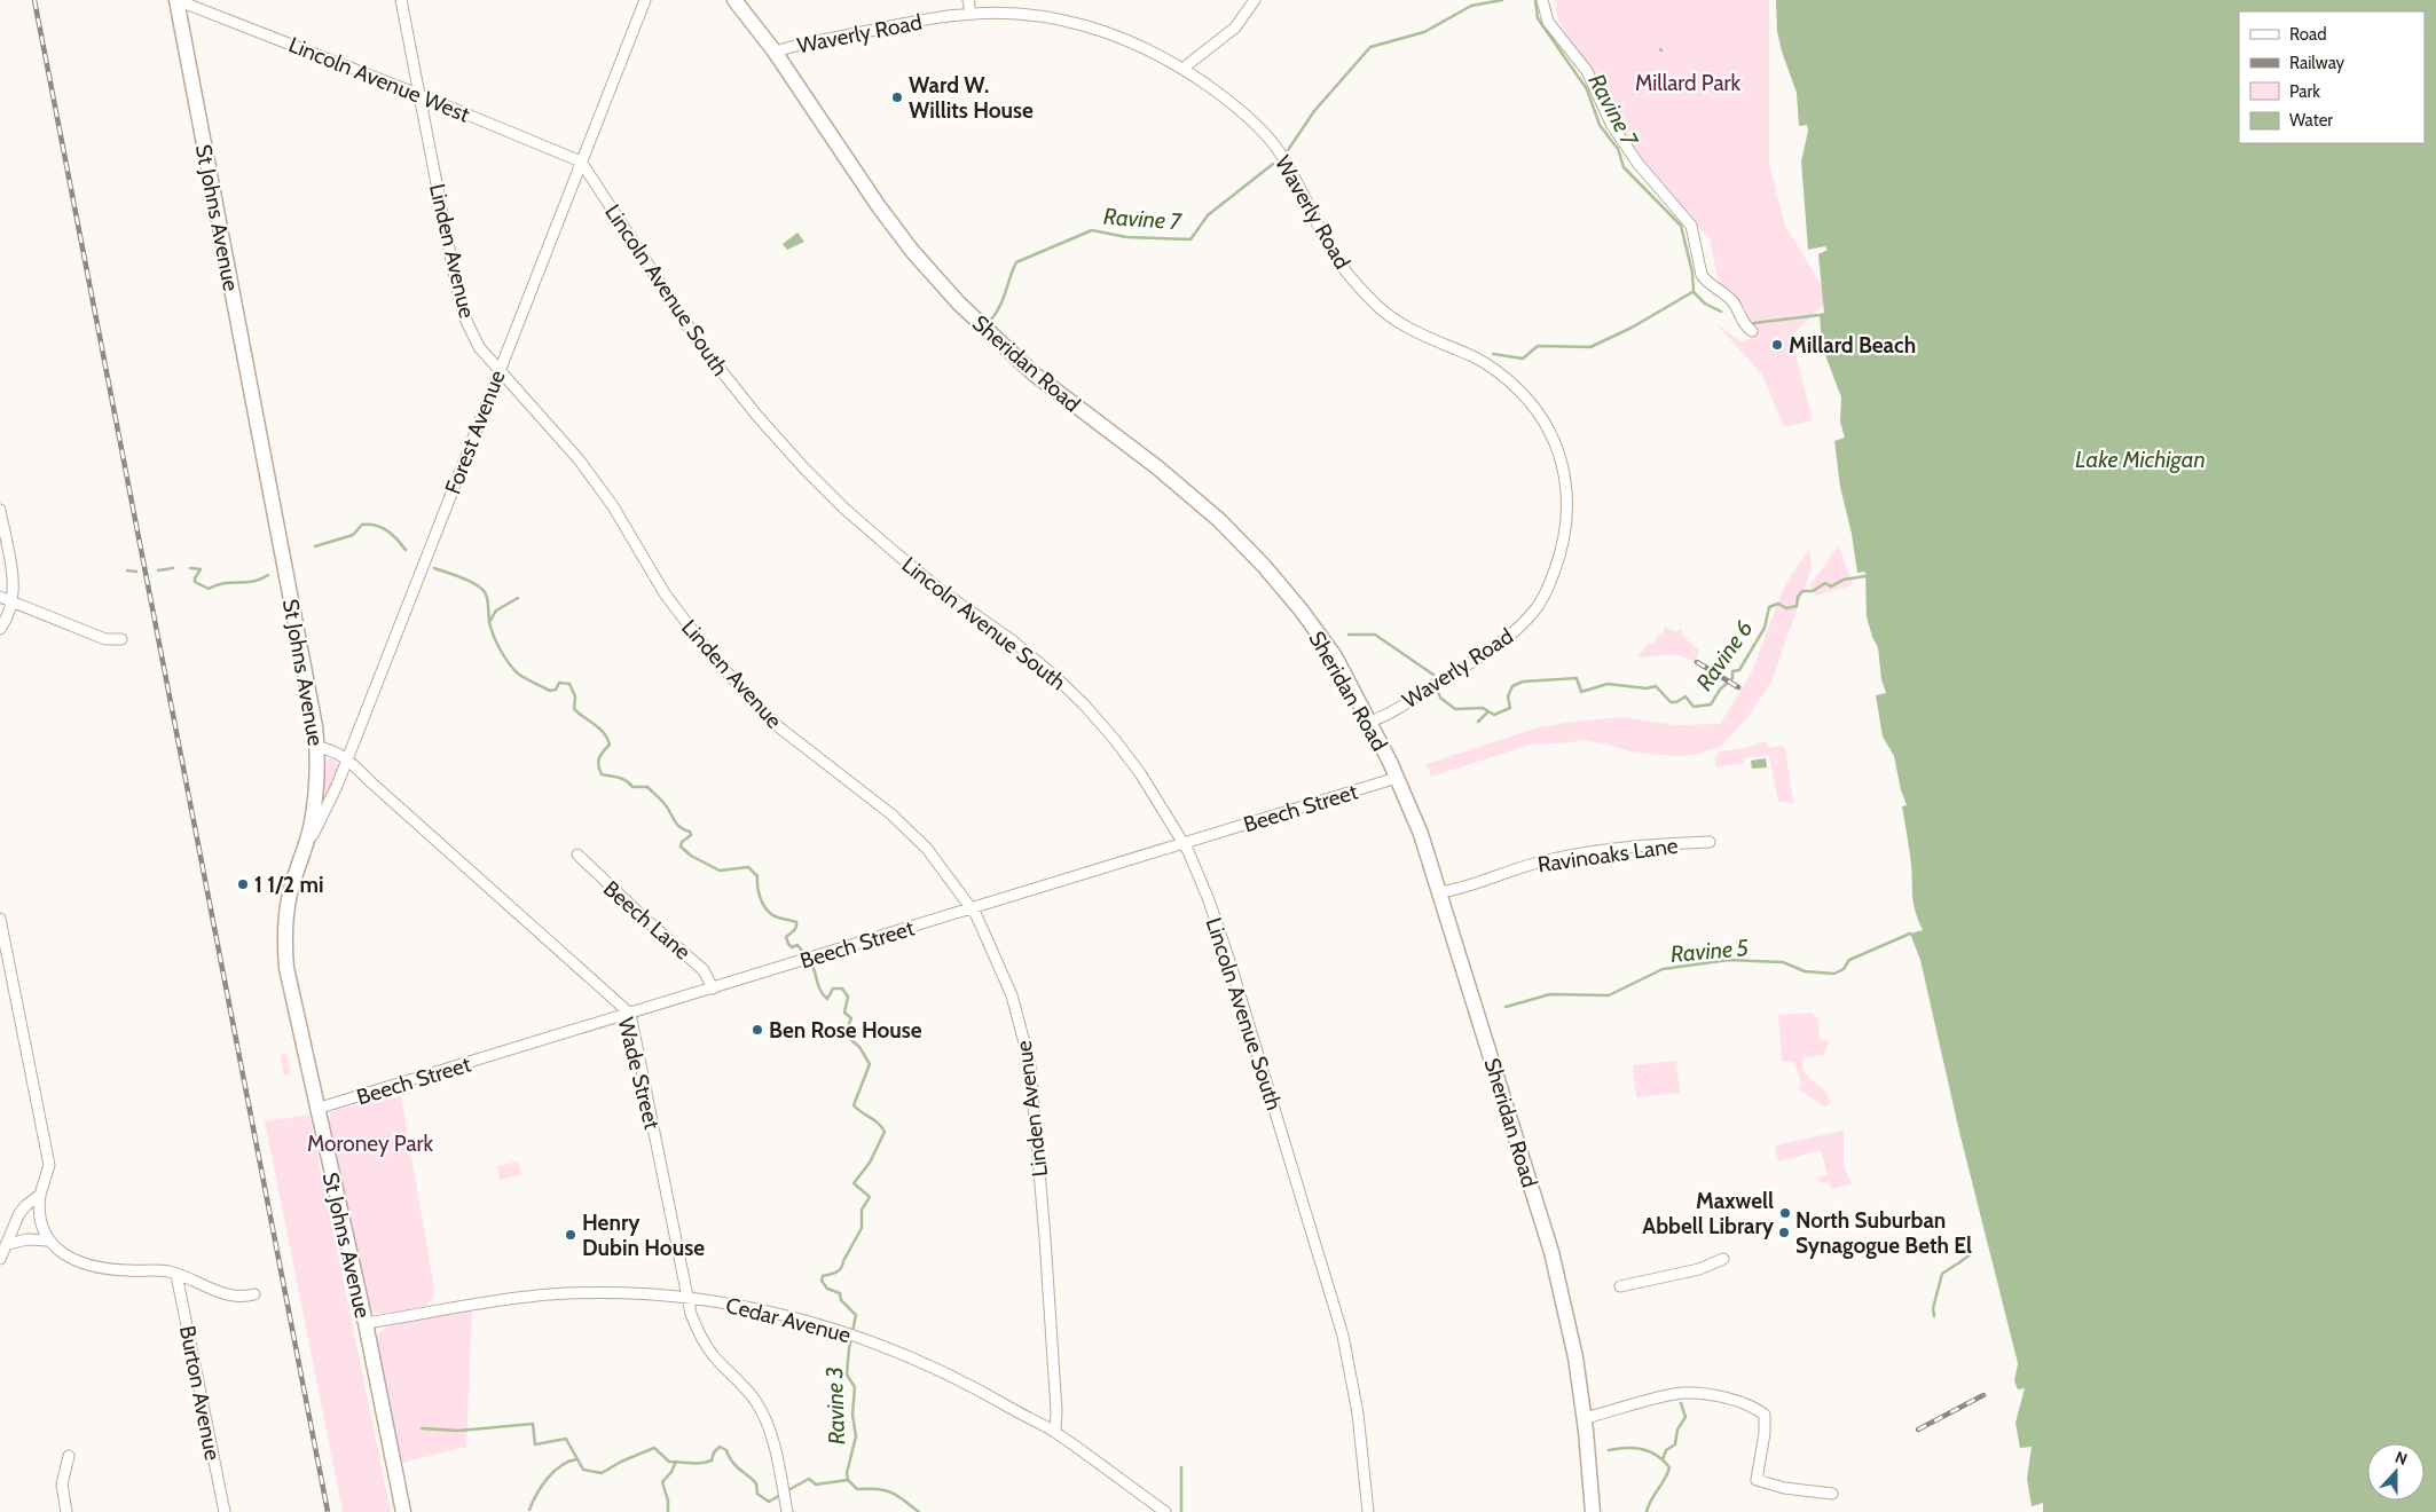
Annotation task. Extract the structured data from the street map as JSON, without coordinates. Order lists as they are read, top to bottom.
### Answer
{
  "streets": {
    "street": [
      "Waverly Road",
      "Lincoln Avenue West",
      "St Johns Avenue",
      "Linden Avenue",
      "Lincoln Avenue South",
      "Sheridan Road",
      "Forest Avenue",
      "Beech Street",
      "Ravinoaks Lane",
      "Beech Lane",
      "Wade Street",
      "Cedar Avenue",
      "Burton Avenue"
    ]
  },
  "crossings": [
    ["Waverly Road", "Sheridan Road"],
    ["Lincoln Avenue West", "St Johns Avenue"],
    ["Lincoln Avenue West", "Linden Avenue"],
    ["Lincoln Avenue West", "Lincoln Avenue South"],
    ["Lincoln Avenue West", "Forest Avenue"],
    ["St Johns Avenue", "Forest Avenue"],
    ["St Johns Avenue", "Beech Street"],
    ["St Johns Avenue", "Wade Street"],
    ["St Johns Avenue", "Cedar Avenue"],
    ["Linden Avenue", "Forest Avenue"],
    ["Linden Avenue", "Beech Street"],
    ["Linden Avenue", "Cedar Avenue"],
    ["Lincoln Avenue South", "Forest Avenue"],
    ["Lincoln Avenue South", "Beech Street"],
    ["Sheridan Road", "Beech Street"],
    ["Sheridan Road", "Ravinoaks Lane"],
    ["Forest Avenue", "Wade Street"],
    ["Beech Street", "Beech Lane"],
    ["Beech Street", "Wade Street"],
    ["Wade Street", "Cedar Avenue"]
  ],
  "water": [
    "Ravine 7",
    "Lake Michigan",
    "Ravine 6",
    "Ravine 5",
    "Ravine 3"
  ],
  "parks": ["Millard Park", "Moroney Park"],
  "places": [
    "Ward W. Willits House",
    "Millard Beach",
    "1 1/2 mi",
    "Ben Rose House",
    "Maxwell Abbell Library",
    "North Suburban Synagogue Beth El",
    "Henry Dubin House"
  ],
  "legend": [
    "Road",
    "Railway",
    "Park",
    "Water"
  ],
  "north": "top"
}
